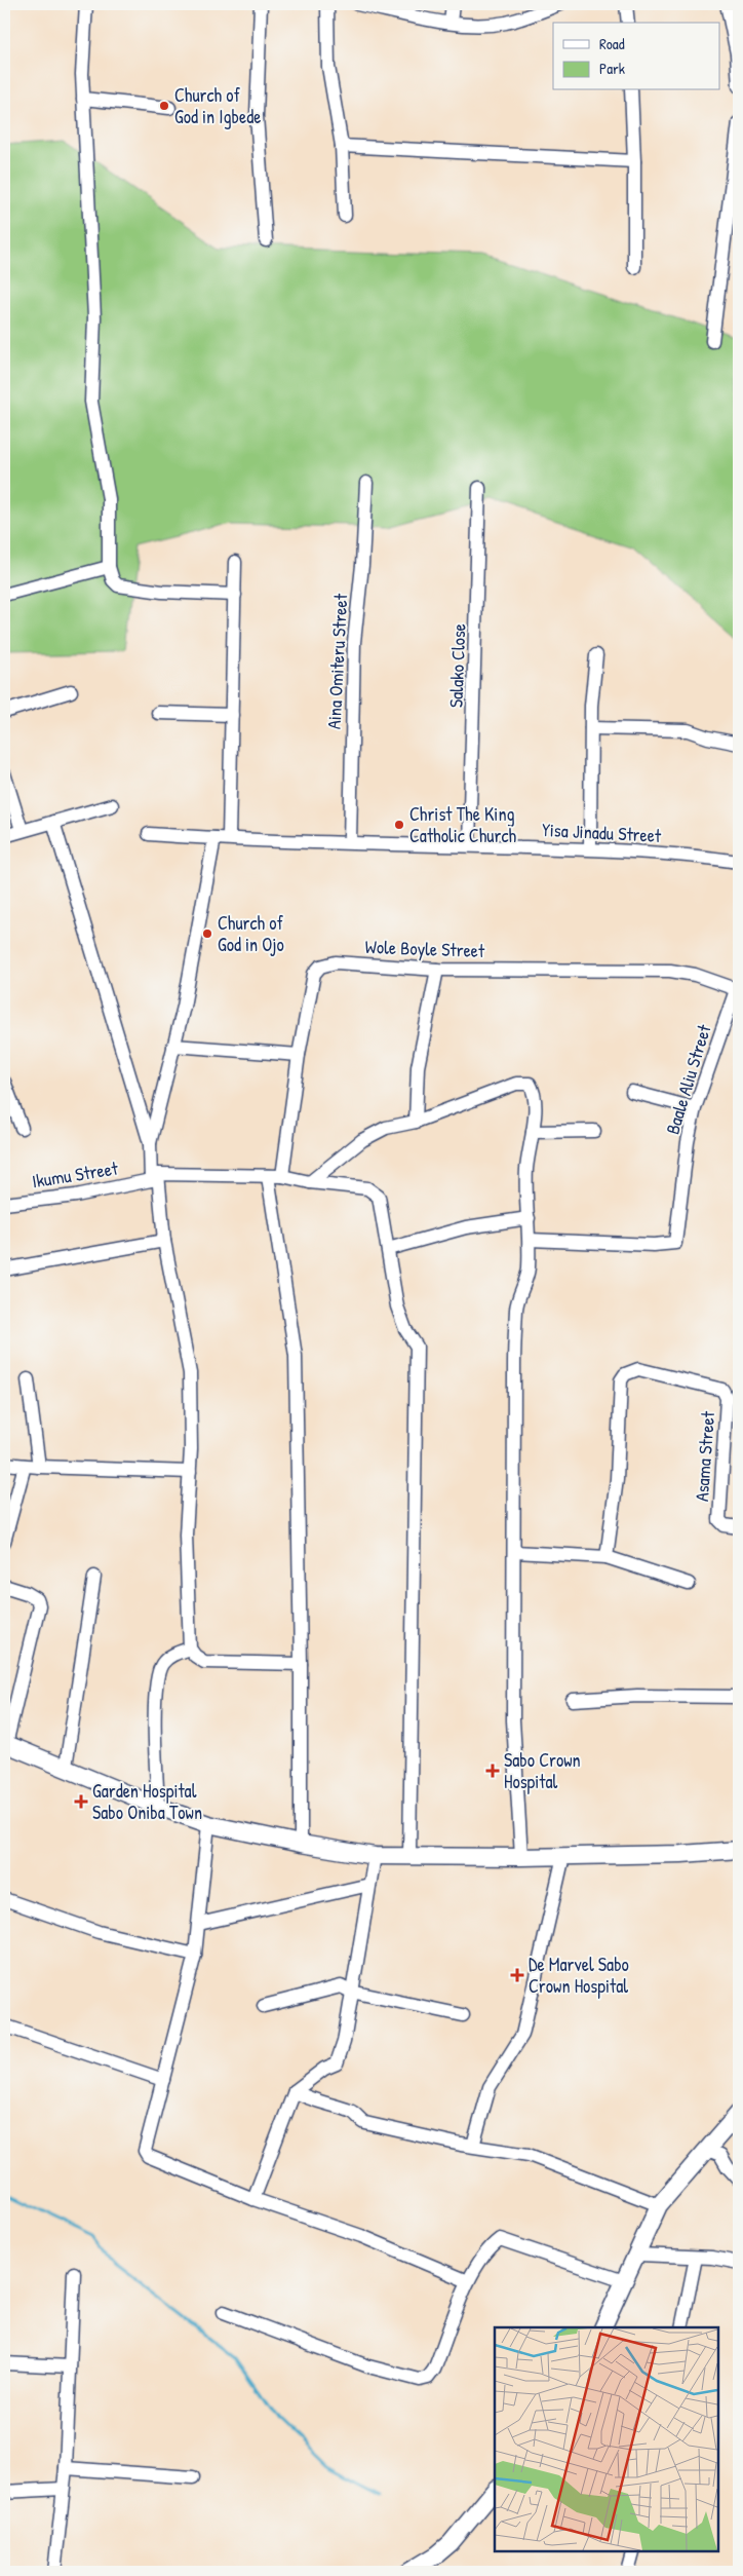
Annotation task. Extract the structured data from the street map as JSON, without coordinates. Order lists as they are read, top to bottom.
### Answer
{
  "streets": {
    "street": [
      "Aina Omiteru Street",
      "Salako Close",
      "Yisa Jinadu Street",
      "Wole Boyle Street",
      "Baale Aliu Street",
      "Ikumu Street",
      "Asama Street"
    ]
  },
  "crossings": [
    ["Aina Omiteru Street", "Yisa Jinadu Street"],
    ["Salako Close", "Yisa Jinadu Street"],
    ["Wole Boyle Street", "Baale Aliu Street"],
    ["Wole Boyle Street", "Ikumu Street"]
  ],
  "places": {
    "other": ["Church of God in Igbede", "Christ The King Catholic Church", "Church of God in Ojo"],
    "health": ["Sabo Crown Hospital", "Garden Hospital Sabo Oniba Town", "De Marvel Sabo Crown Hospital"]
  },
  "legend": ["Road", "Park"]
}
